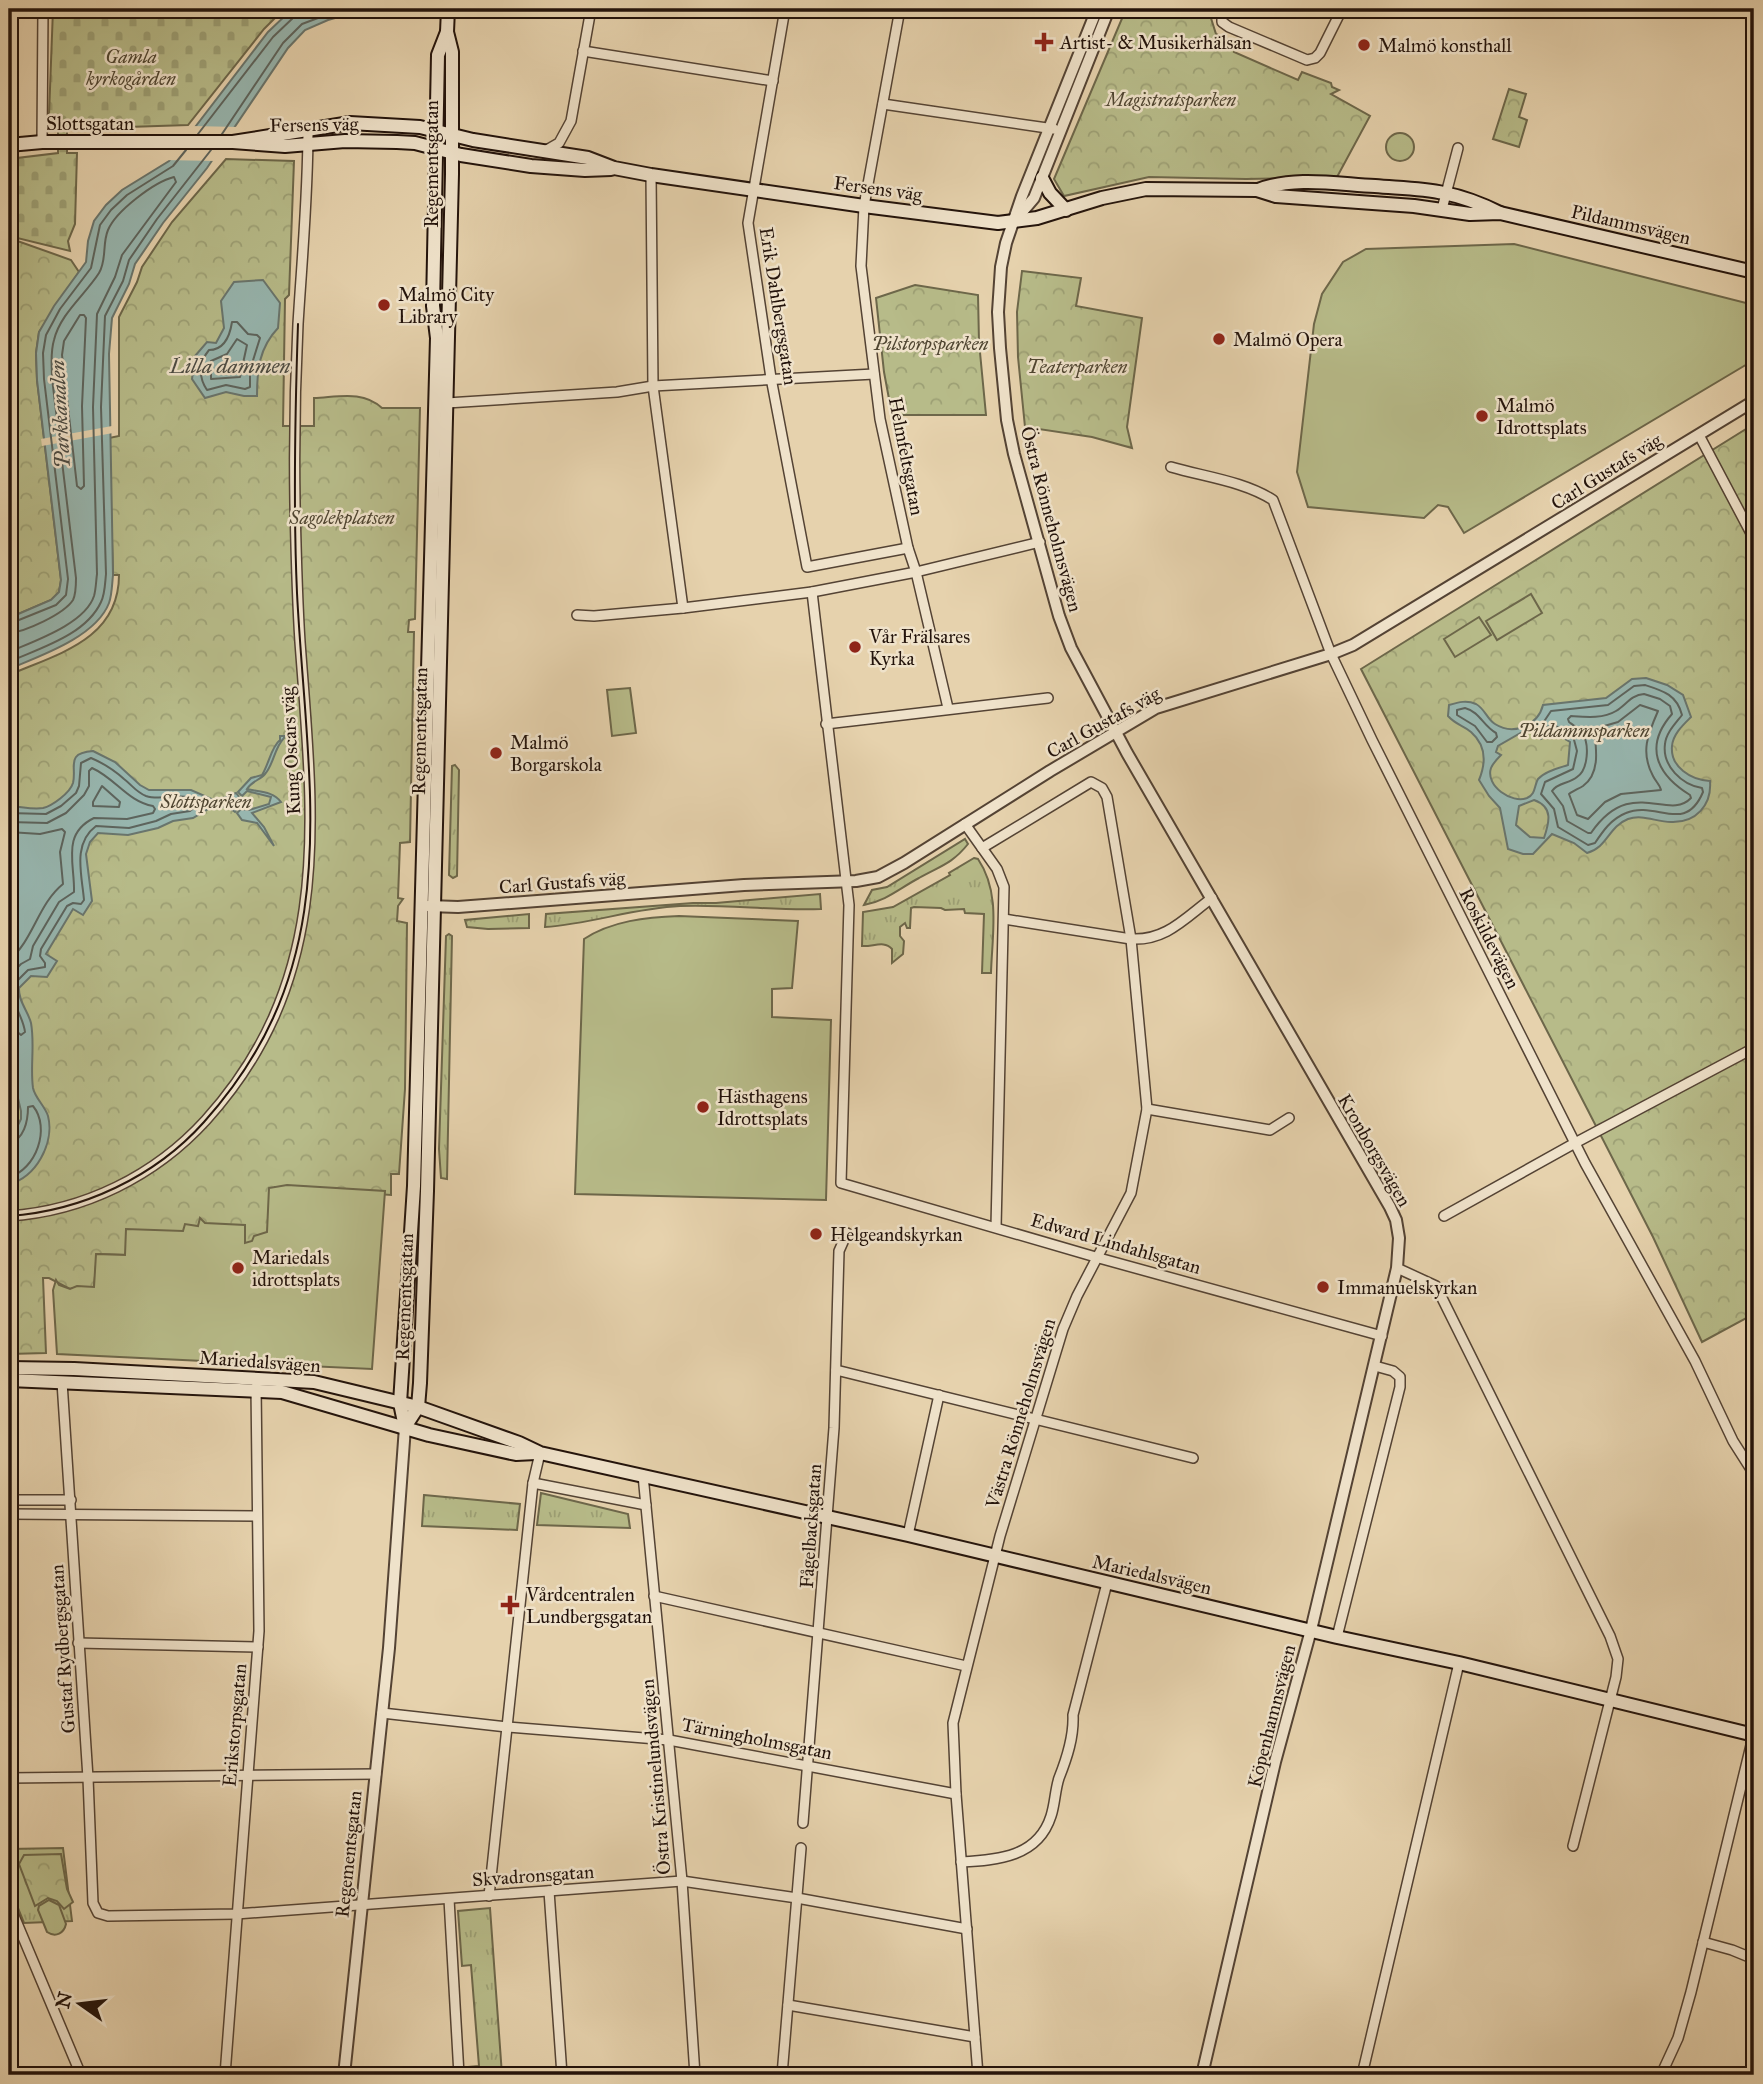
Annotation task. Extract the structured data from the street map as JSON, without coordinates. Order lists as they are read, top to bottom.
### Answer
{
  "streets": {
    "main road": [
      "Slottsgatan",
      "Fersens väg",
      "Regementsgatan",
      "Pildammsvägen",
      "Mariedalsvägen"
    ],
    "street": [
      "Erik Dahlbergsgatan",
      "Helmfeltsgatan",
      "Carl Gustafs väg",
      "Östra Rönneholmsvägen",
      "Kung Oscars väg",
      "Roskildevägen",
      "Kronborgsvägen",
      "Edward Lindahlsgatan",
      "Västra Rönneholmsvägen",
      "Fågelbacksgatan",
      "Gustaf Rydbergsgatan",
      "Köpenhamnsvägen",
      "Erikstorpsgatan",
      "Tärningholmsgatan",
      "Östra Kristinelundsvägen",
      "Skvadronsgatan"
    ]
  },
  "crossings": [
    ["Slottsgatan", "Fersens väg"],
    ["Fersens väg", "Regementsgatan"],
    ["Fersens väg", "Pildammsvägen"],
    ["Fersens väg", "Erik Dahlbergsgatan"],
    ["Fersens väg", "Helmfeltsgatan"],
    ["Fersens väg", "Östra Rönneholmsvägen"],
    ["Fersens väg", "Kung Oscars väg"],
    ["Regementsgatan", "Carl Gustafs väg"],
    ["Regementsgatan", "Mariedalsvägen"],
    ["Regementsgatan", "Tärningholmsgatan"],
    ["Regementsgatan", "Skvadronsgatan"],
    ["Pildammsvägen", "Östra Rönneholmsvägen"],
    ["Erik Dahlbergsgatan", "Helmfeltsgatan"],
    ["Carl Gustafs väg", "Östra Rönneholmsvägen"],
    ["Carl Gustafs väg", "Roskildevägen"],
    ["Carl Gustafs väg", "Kronborgsvägen"],
    ["Carl Gustafs väg", "Edward Lindahlsgatan"],
    ["Östra Rönneholmsvägen", "Kronborgsvägen"],
    ["Kronborgsvägen", "Köpenhamnsvägen"],
    ["Edward Lindahlsgatan", "Västra Rönneholmsvägen"],
    ["Edward Lindahlsgatan", "Köpenhamnsvägen"],
    ["Mariedalsvägen", "Västra Rönneholmsvägen"],
    ["Mariedalsvägen", "Fågelbacksgatan"],
    ["Mariedalsvägen", "Gustaf Rydbergsgatan"],
    ["Mariedalsvägen", "Köpenhamnsvägen"],
    ["Mariedalsvägen", "Erikstorpsgatan"],
    ["Mariedalsvägen", "Östra Kristinelundsvägen"],
    ["Västra Rönneholmsvägen", "Tärningholmsgatan"],
    ["Västra Rönneholmsvägen", "Skvadronsgatan"],
    ["Fågelbacksgatan", "Tärningholmsgatan"],
    ["Gustaf Rydbergsgatan", "Skvadronsgatan"],
    ["Erikstorpsgatan", "Skvadronsgatan"],
    ["Tärningholmsgatan", "Östra Kristinelundsvägen"],
    ["Östra Kristinelundsvägen", "Skvadronsgatan"]
  ],
  "water": ["Lilla dammen", "Parkkanalen"],
  "parks": [
    "Gamla kyrkogården",
    "Magistratsparken",
    "Pilstorpsparken",
    "Teaterparken",
    "Sagolekplatsen",
    "Pildammsparken",
    "Slottsparken"
  ],
  "places": {
    "health": ["Artist- & Musikerhälsan", "Vårdcentralen Lundbergsgatan"],
    "other": [
      "Malmö konsthall",
      "Malmö City Library",
      "Malmö Opera",
      "Malmö Idrottsplats",
      "Vår Frälsares Kyrka",
      "Malmö Borgarskola",
      "Hästhagens Idrottsplats",
      "Helgeandskyrkan",
      "Mariedals idrottsplats",
      "Immanuelskyrkan"
    ]
  },
  "north": "left"
}
